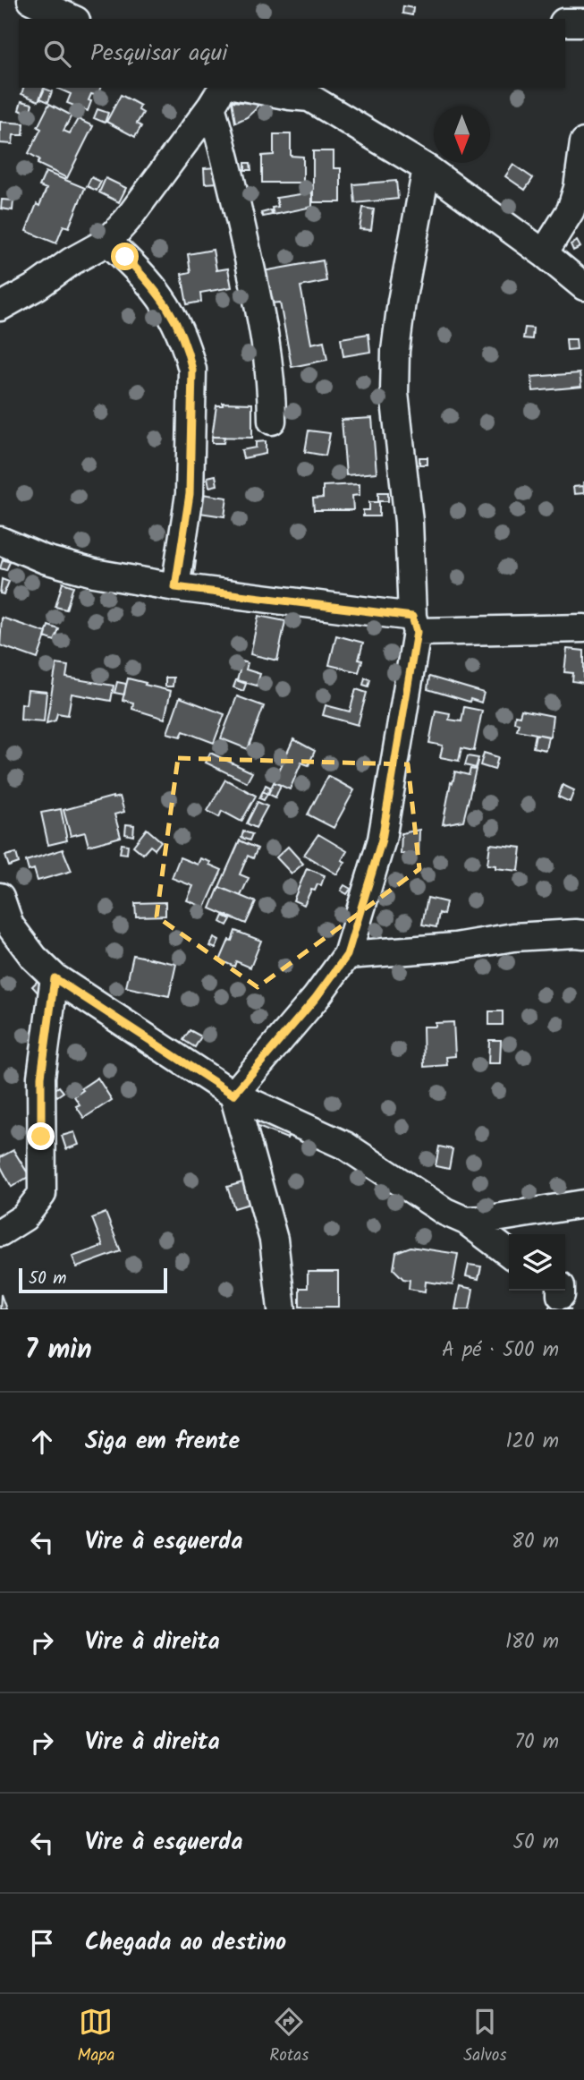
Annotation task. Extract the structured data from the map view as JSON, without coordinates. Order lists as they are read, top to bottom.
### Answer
{
  "scale_bar": "50 m",
  "north": "bottom",
  "page": {
    "search": "Pesquisar aqui",
    "scale": "50 m",
    "heading": ["7 min", "A pé · 500 m"],
    "list": [
      ["Siga em frente", "120 m"],
      ["Vire à esquerda", "80 m"],
      ["Vire à direita", "180 m"],
      ["Vire à direita", "70 m"],
      ["Vire à esquerda", "50 m"],
      "Chegada ao destino"
    ],
    "nav": ["Mapa", "Rotas", "Salvos"]
  }
}
